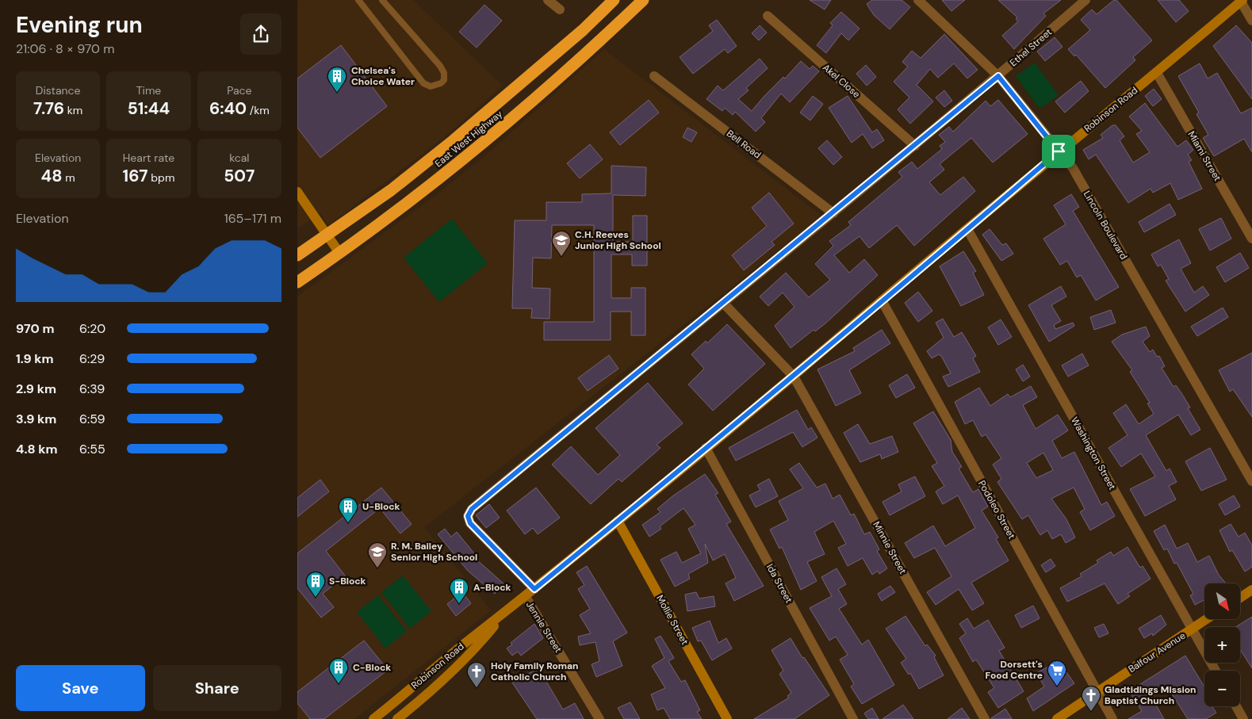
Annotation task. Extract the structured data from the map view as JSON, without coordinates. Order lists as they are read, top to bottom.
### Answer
{
  "streets": {
    "highway": ["East West Highway"],
    "main road": ["Robinson Road", "Mollie Street", "Balfour Avenue"],
    "street": [
      "Ethel Street",
      "Akel Close",
      "Bell Road",
      "Miami Street",
      "Lincoln Boulevard",
      "Washington Street",
      "Podoleo Street",
      "Minnie Street",
      "Ida Street",
      "Jennie Street"
    ]
  },
  "crossings": [
    ["Ethel Street", "Akel Close"],
    ["Ethel Street", "Robinson Road"],
    ["Ethel Street", "Bell Road"],
    ["Ethel Street", "Lincoln Boulevard"],
    ["Ethel Street", "Minnie Street"],
    ["Robinson Road", "Miami Street"],
    ["Robinson Road", "Lincoln Boulevard"],
    ["Robinson Road", "Washington Street"],
    ["Robinson Road", "Podoleo Street"],
    ["Robinson Road", "Minnie Street"],
    ["Robinson Road", "Ida Street"],
    ["Robinson Road", "Mollie Street"],
    ["Robinson Road", "Jennie Street"],
    ["Washington Street", "Balfour Avenue"],
    ["Podoleo Street", "Balfour Avenue"]
  ],
  "places": {
    "building": [
      "Chelsea's Choice Water",
      "U-Block",
      "S-Block",
      "A-Block",
      "C-Block"
    ],
    "school or university": ["C.H. Reeves Junior High School", "R. M. Bailey Senior High School"],
    "supermarket": ["Dorsett's Food Centre"],
    "church": ["Holy Family Roman Catholic Church", "Gladtidings Mission Baptist Church"]
  },
  "north": "bottom right",
  "page": {
    "heading": ["Evening run", "21:06 · 8 × 970 m"],
    "stats": [
      ["Distance", "7.76 km"],
      ["Time", "51:44"],
      ["Pace", "6:40 /km"],
      ["Elevation", "48 m"],
      ["Heart rate", "167 bpm"],
      ["kcal", "507"]
    ],
    "chart": ["Elevation", "165–171 m"],
    "list": [
      {
        "name": "970 m",
        "note": "6:20"
      },
      {
        "name": "1.9 km",
        "note": "6:29"
      },
      {
        "name": "2.9 km",
        "note": "6:39"
      },
      {
        "name": "3.9 km",
        "note": "6:59"
      },
      {
        "name": "4.8 km",
        "note": "6:55"
      }
    ],
    "map_buttons": ["+", "−"],
    "buttons": ["Save", "Share"]
  }
}
